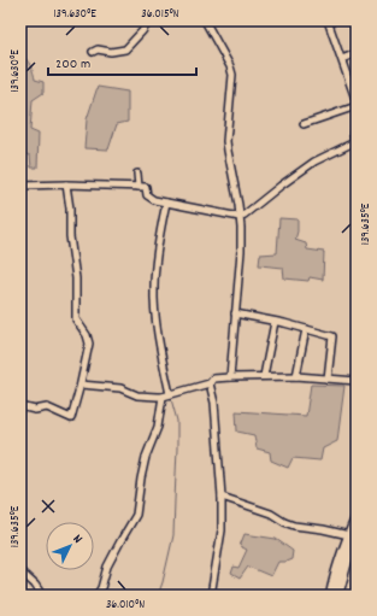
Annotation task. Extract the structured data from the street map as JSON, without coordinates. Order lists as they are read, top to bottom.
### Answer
{
  "scale_bar": "200 m",
  "north": "top right",
  "coordinates": [
    "139.630°E",
    "36.015°N",
    "139.635°E",
    "36.010°N"
  ]
}
